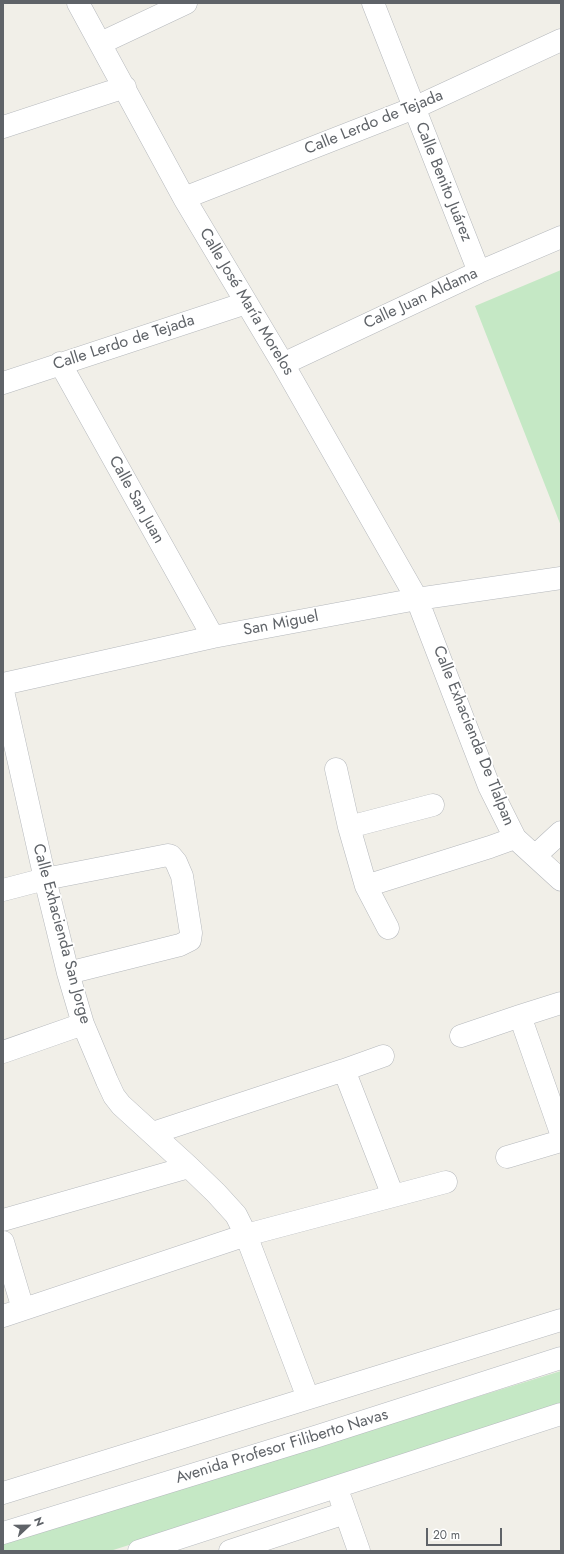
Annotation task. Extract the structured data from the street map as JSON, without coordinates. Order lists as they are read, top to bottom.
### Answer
{
  "streets": {
    "street": [
      "Calle Lerdo de Tejada",
      "Calle Benito Juárez",
      "Calle Juan Aldama",
      "Calle José María Morelos",
      "Calle San Juan",
      "San Miguel",
      "Calle Exhacienda De Tlalpan",
      "Calle Exhacienda San Jorge",
      "Avenida Profesor Filiberto Navas"
    ]
  },
  "crossings": [
    ["Calle Lerdo de Tejada", "Calle Benito Juárez"],
    ["Calle Lerdo de Tejada", "Calle José María Morelos"],
    ["Calle Lerdo de Tejada", "Calle San Juan"],
    ["Calle Benito Juárez", "Calle Juan Aldama"],
    ["Calle Juan Aldama", "Calle José María Morelos"],
    ["Calle José María Morelos", "San Miguel"],
    ["Calle José María Morelos", "Calle Exhacienda De Tlalpan"],
    ["Calle San Juan", "San Miguel"],
    ["San Miguel", "Calle Exhacienda De Tlalpan"]
  ],
  "scale_bar": "20 m",
  "north": "right"
}
